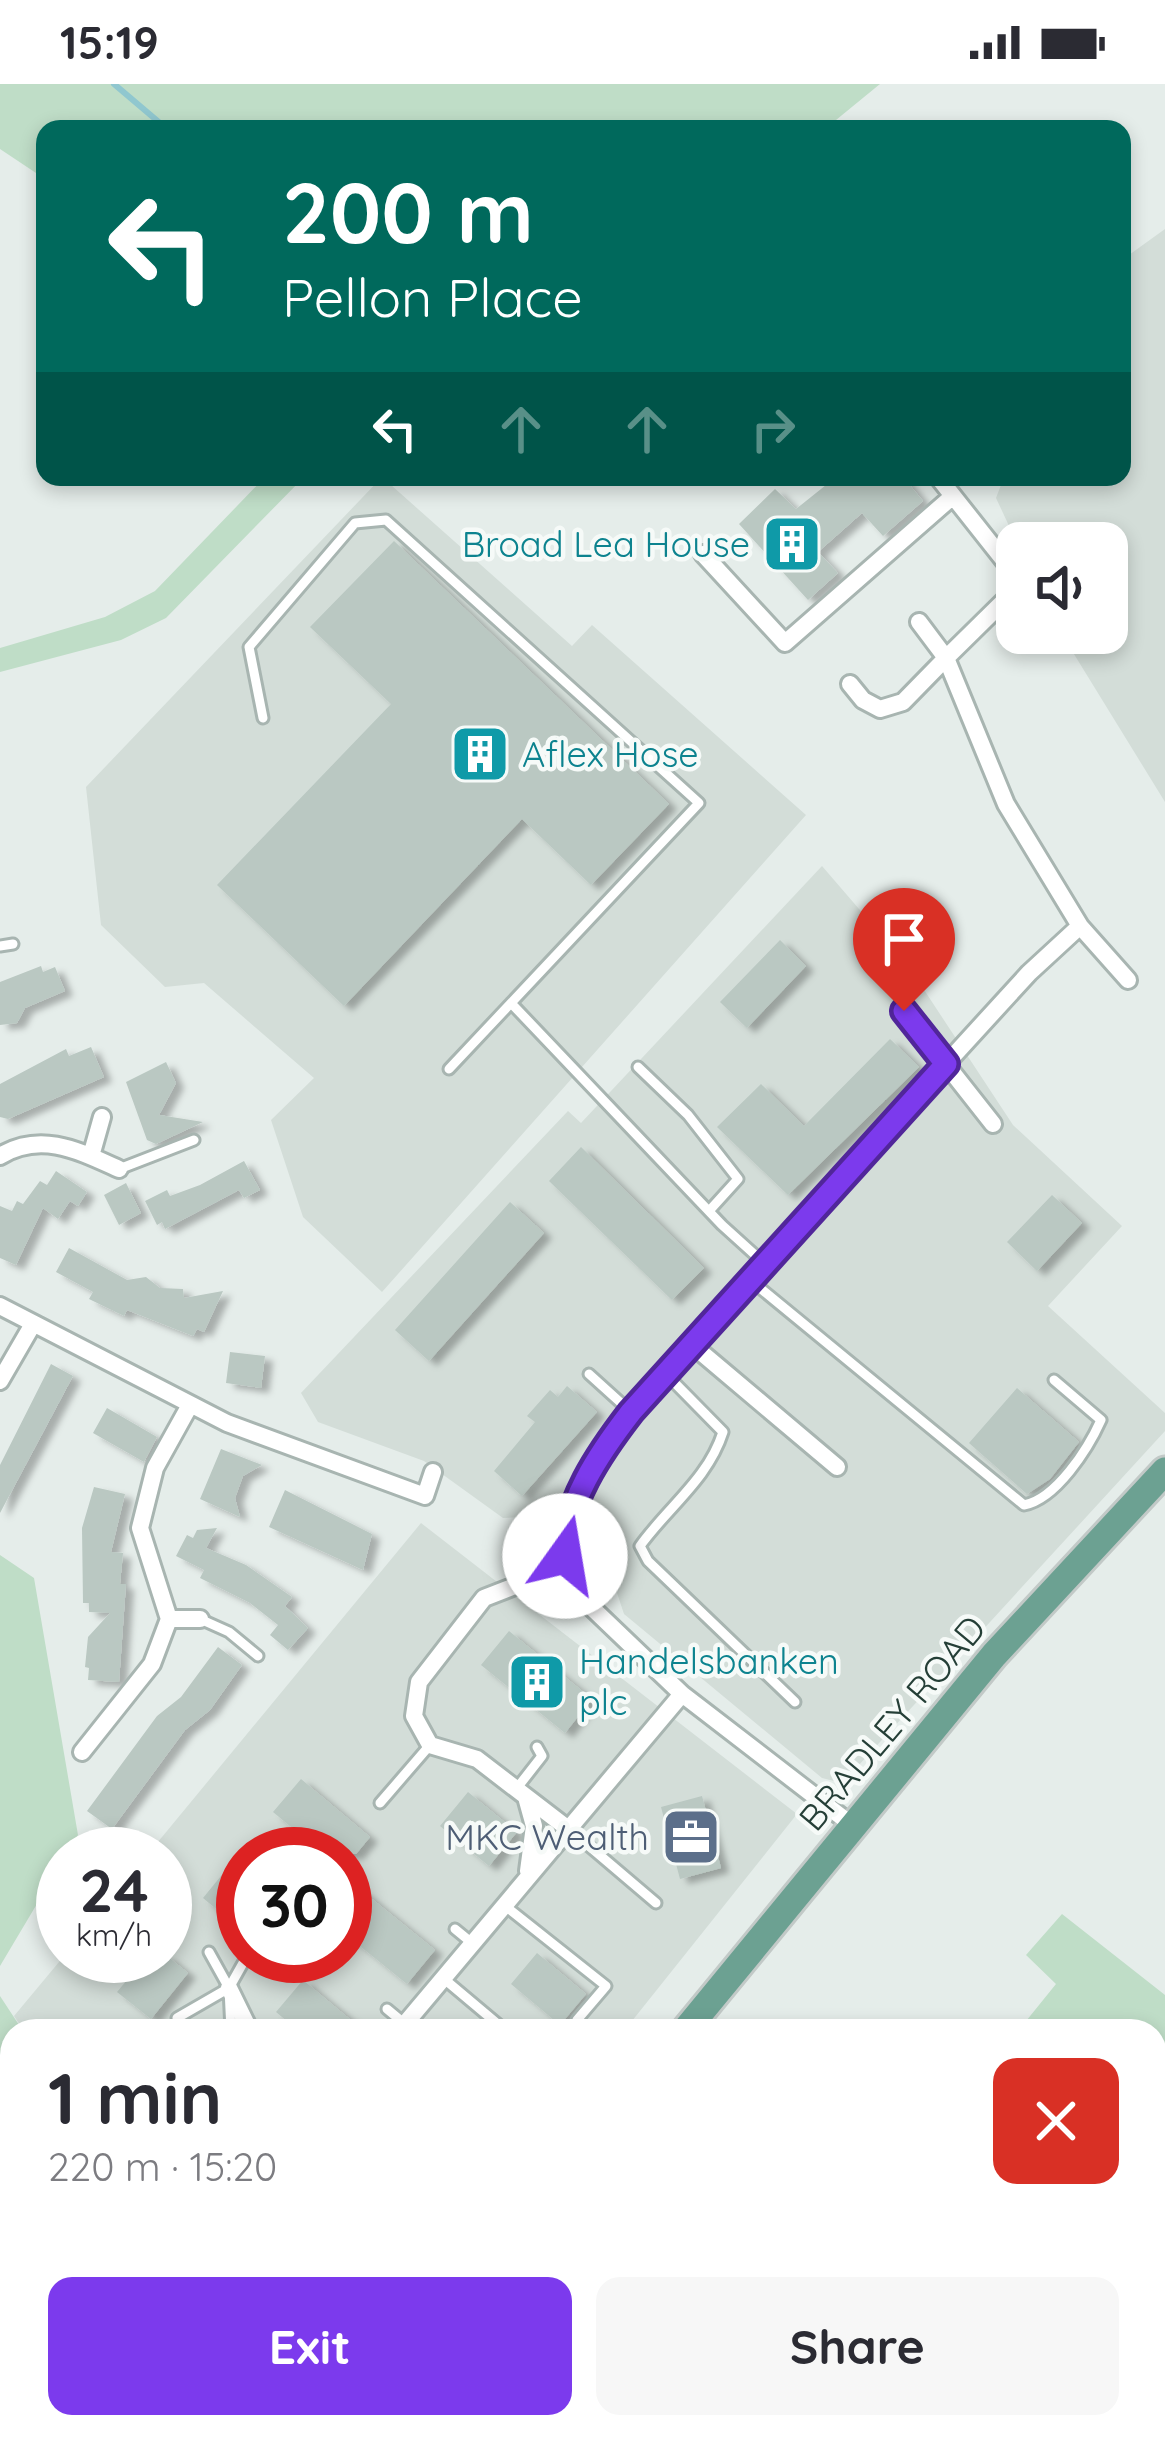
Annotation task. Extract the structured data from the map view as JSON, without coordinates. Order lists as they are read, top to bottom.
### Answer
{
  "streets": {
    "main road": ["BRADLEY ROAD"]
  },
  "places": {
    "building": ["Broad Lea House", "Aflex Hose", "Handelsbanken plc"],
    "office": ["MKC Wealth"]
  },
  "page": {
    "status": "15:19",
    "turn": ["200 m", "Pellon Place"],
    "speed": "24 km/h",
    "limit": "30",
    "heading": ["1 min", "220 m · 15:20"],
    "buttons": ["Exit", "Share"]
  }
}
